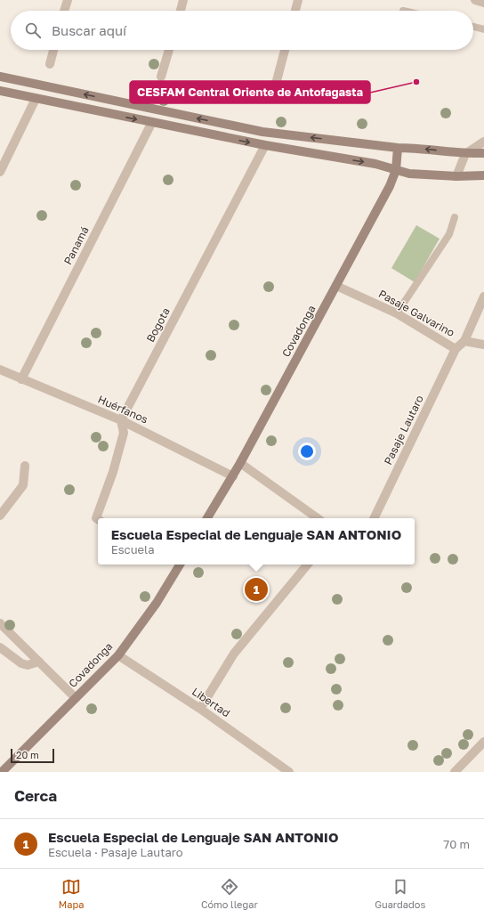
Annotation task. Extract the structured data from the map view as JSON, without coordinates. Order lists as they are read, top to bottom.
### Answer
{
  "streets": {
    "main road": ["Covadonga"],
    "street": [
      "Panamá",
      "Pasaje Galvarino",
      "Bogota",
      "Huérfanos",
      "Pasaje Lautaro",
      "Libertad"
    ]
  },
  "crossings": [
    ["Panamá", "Huérfanos"],
    ["Pasaje Galvarino", "Covadonga"],
    ["Pasaje Galvarino", "Pasaje Lautaro"],
    ["Bogota", "Huérfanos"],
    ["Covadonga", "Huérfanos"],
    ["Covadonga", "Libertad"]
  ],
  "places": ["CESFAM Central Oriente de Antofagasta"],
  "scale_bar": "20 m",
  "page": {
    "search": "Buscar aquí",
    "popup": ["Escuela Especial de Lenguaje SAN ANTONIO", "Escuela"],
    "pins": "1",
    "scale": "20 m",
    "heading": "Cerca",
    "list": [
      {
        "mark": "1",
        "name": "Escuela Especial de Lenguaje SAN ANTONIO",
        "note": "Escuela · Pasaje Lautaro",
        "value": "70 m"
      }
    ],
    "nav": ["Mapa", "Cómo llegar", "Guardados"]
  }
}
